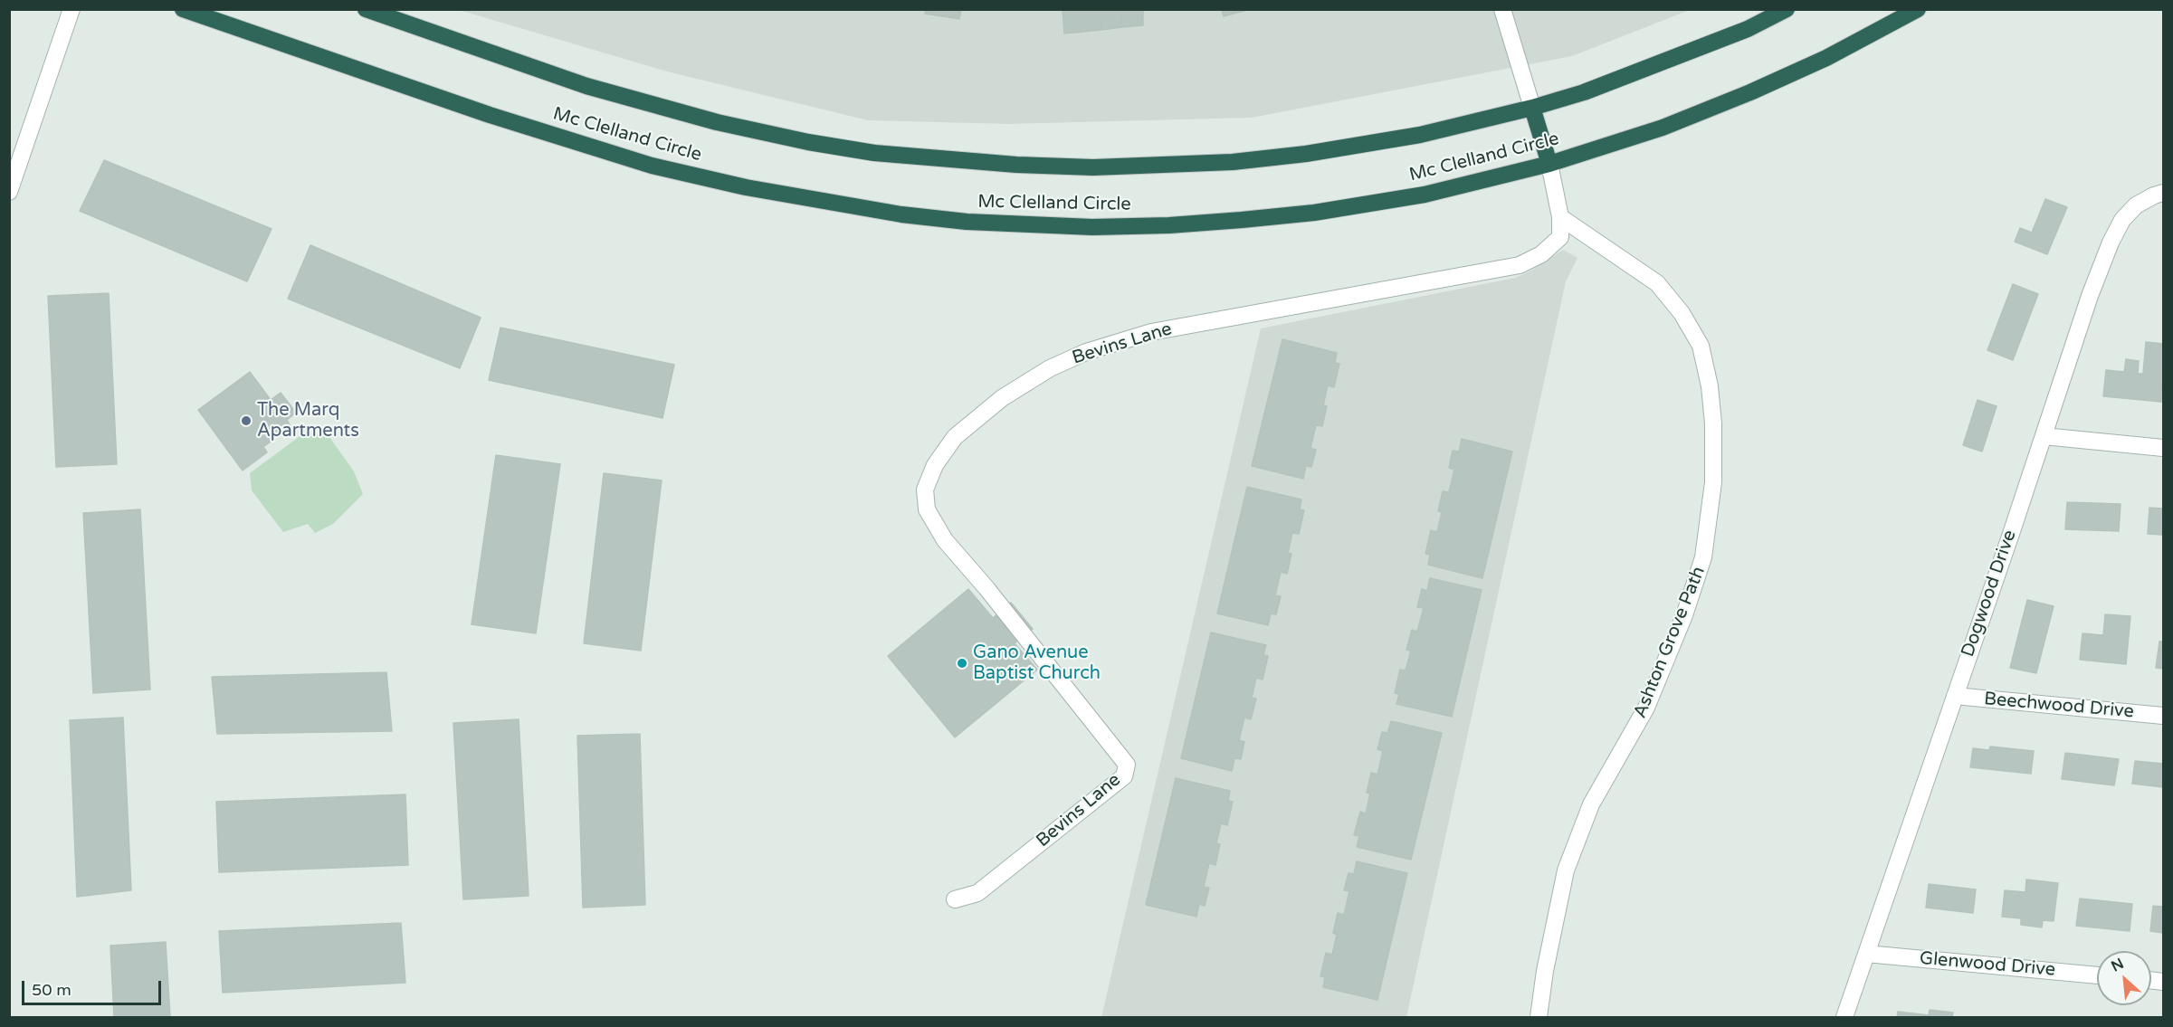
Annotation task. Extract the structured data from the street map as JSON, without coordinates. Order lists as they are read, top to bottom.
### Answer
{
  "streets": {
    "highway": ["Mc Clelland Circle"],
    "street": [
      "Bevins Lane",
      "Dogwood Drive",
      "Ashton Grove Path",
      "Beechwood Drive",
      "Glenwood Drive"
    ]
  },
  "crossings": [
    ["Mc Clelland Circle", "Bevins Lane"],
    ["Bevins Lane", "Ashton Grove Path"],
    ["Dogwood Drive", "Beechwood Drive"],
    ["Dogwood Drive", "Glenwood Drive"]
  ],
  "places": ["The Marq Apartments", "Gano Avenue Baptist Church"],
  "scale_bar": "50 m",
  "north": "top left"
}
